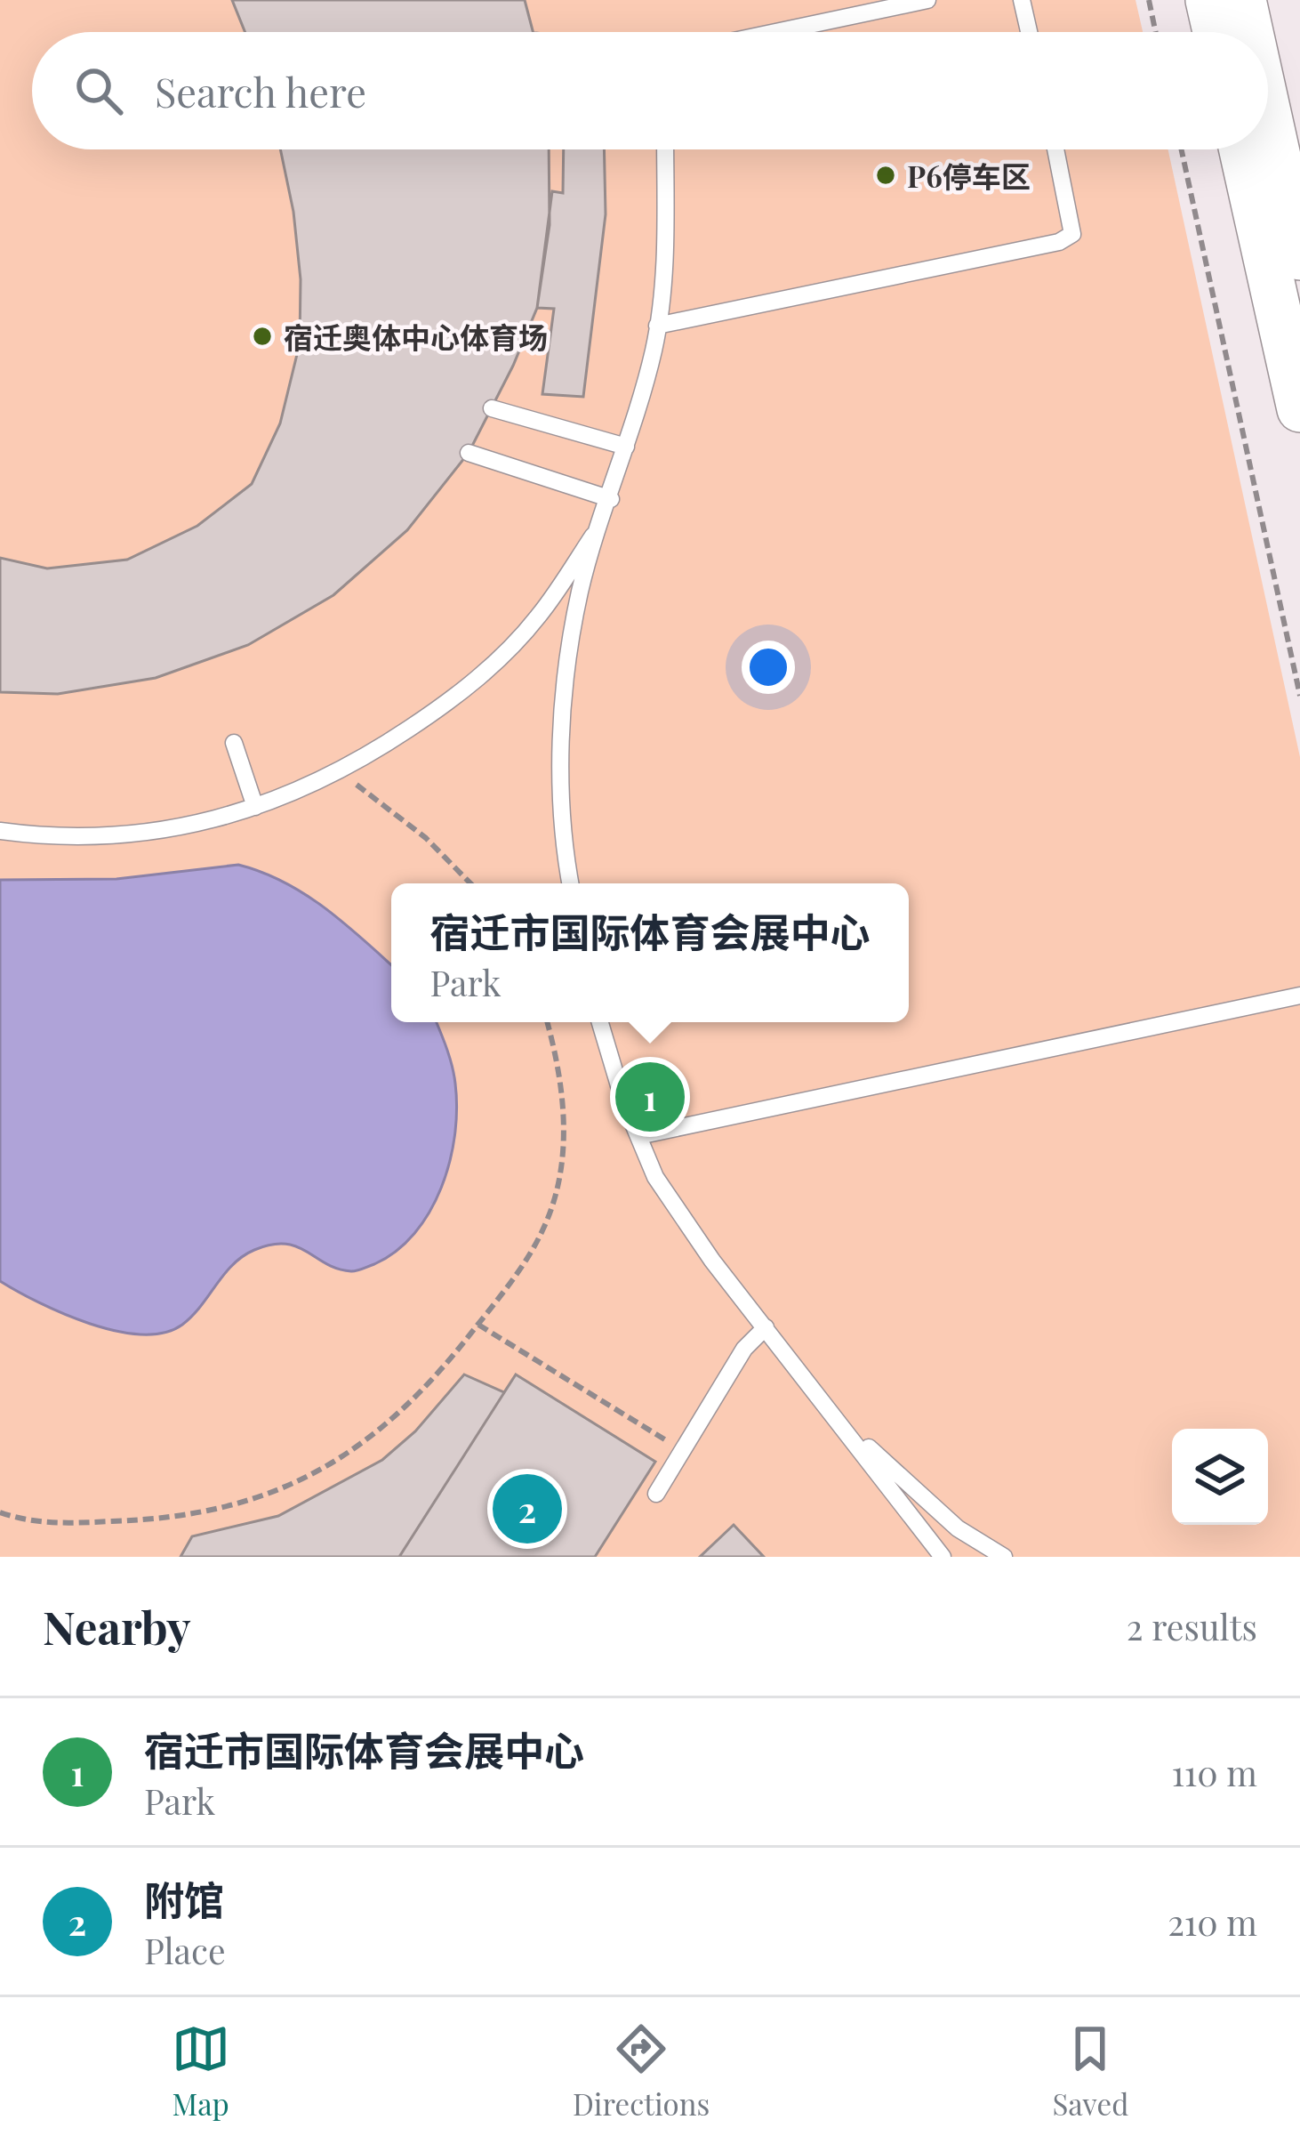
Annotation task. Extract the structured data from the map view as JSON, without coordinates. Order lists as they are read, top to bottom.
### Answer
{
  "places": ["P6停车区", "宿迁奥体中心体育场"],
  "page": {
    "search": "Search here",
    "popup": ["宿迁市国际体育会展中心", "Park"],
    "pins": ["1", "2"],
    "heading": ["Nearby", "2 results"],
    "list": [
      {
        "mark": "1",
        "name": "宿迁市国际体育会展中心",
        "note": "Park",
        "value": "110 m"
      },
      {
        "mark": "2",
        "name": "附馆",
        "note": "Place",
        "value": "210 m"
      }
    ],
    "nav": ["Map", "Directions", "Saved"]
  }
}
